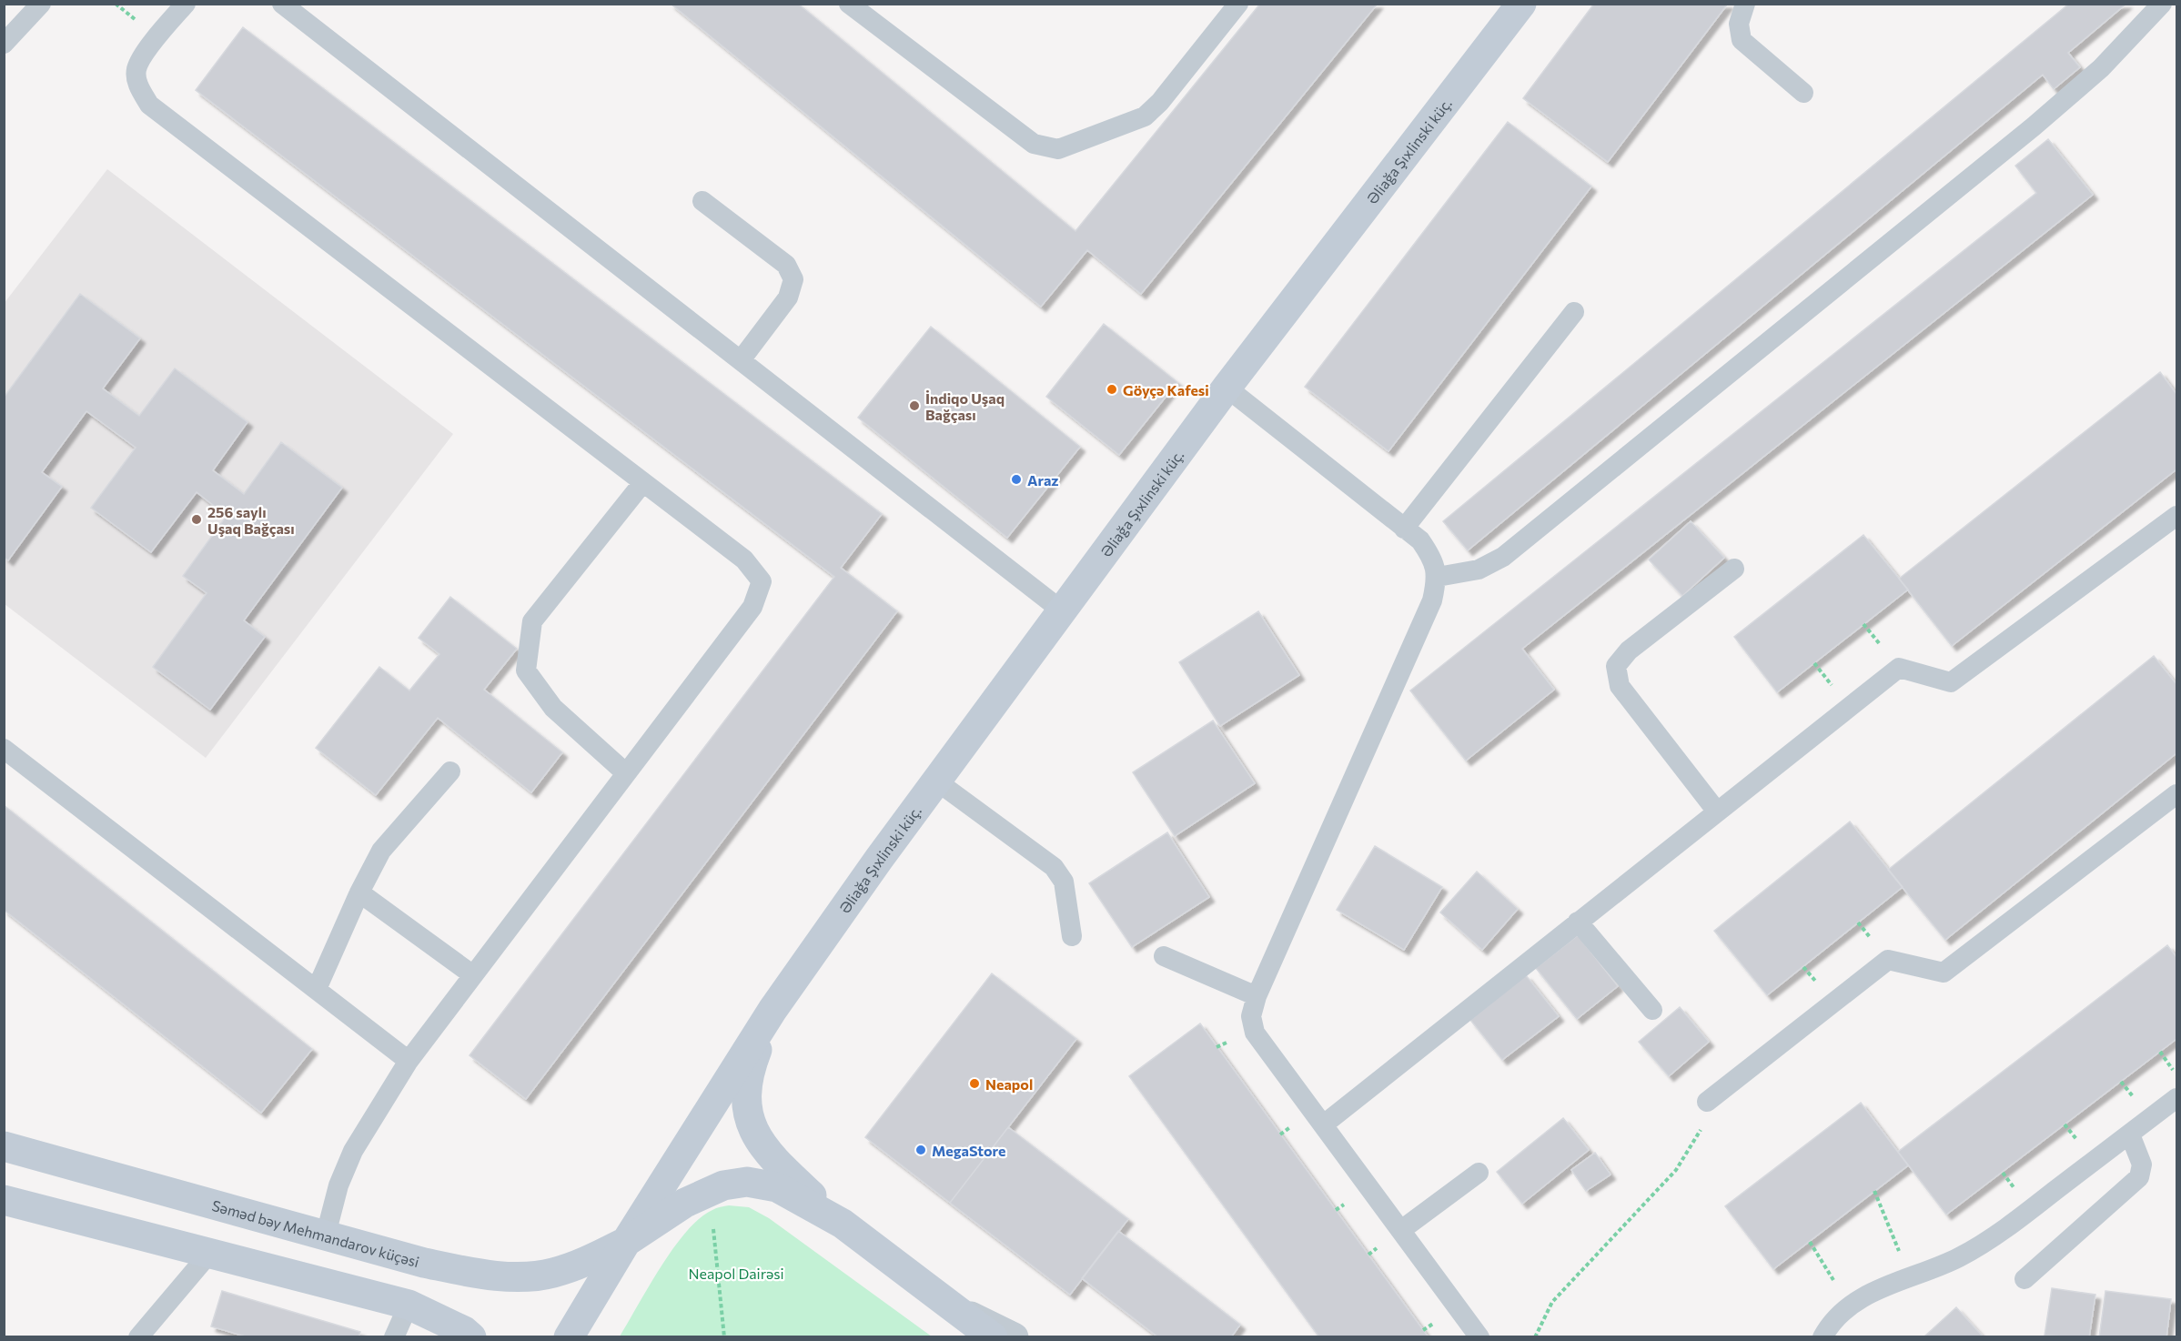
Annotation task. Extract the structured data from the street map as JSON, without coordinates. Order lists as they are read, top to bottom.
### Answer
{
  "streets": {
    "main road": ["Əliağa Şıxlinski küç.", "Səməd bəy Mehmandarov küçəsi"]
  },
  "parks": ["Neapol Dairəsi"],
  "places": [
    "Göyçə Kafesi",
    "İndiqo Uşaq Bağçası",
    "Araz",
    "256 saylı Uşaq Bağçası",
    "Neapol",
    "MegaStore"
  ]
}
